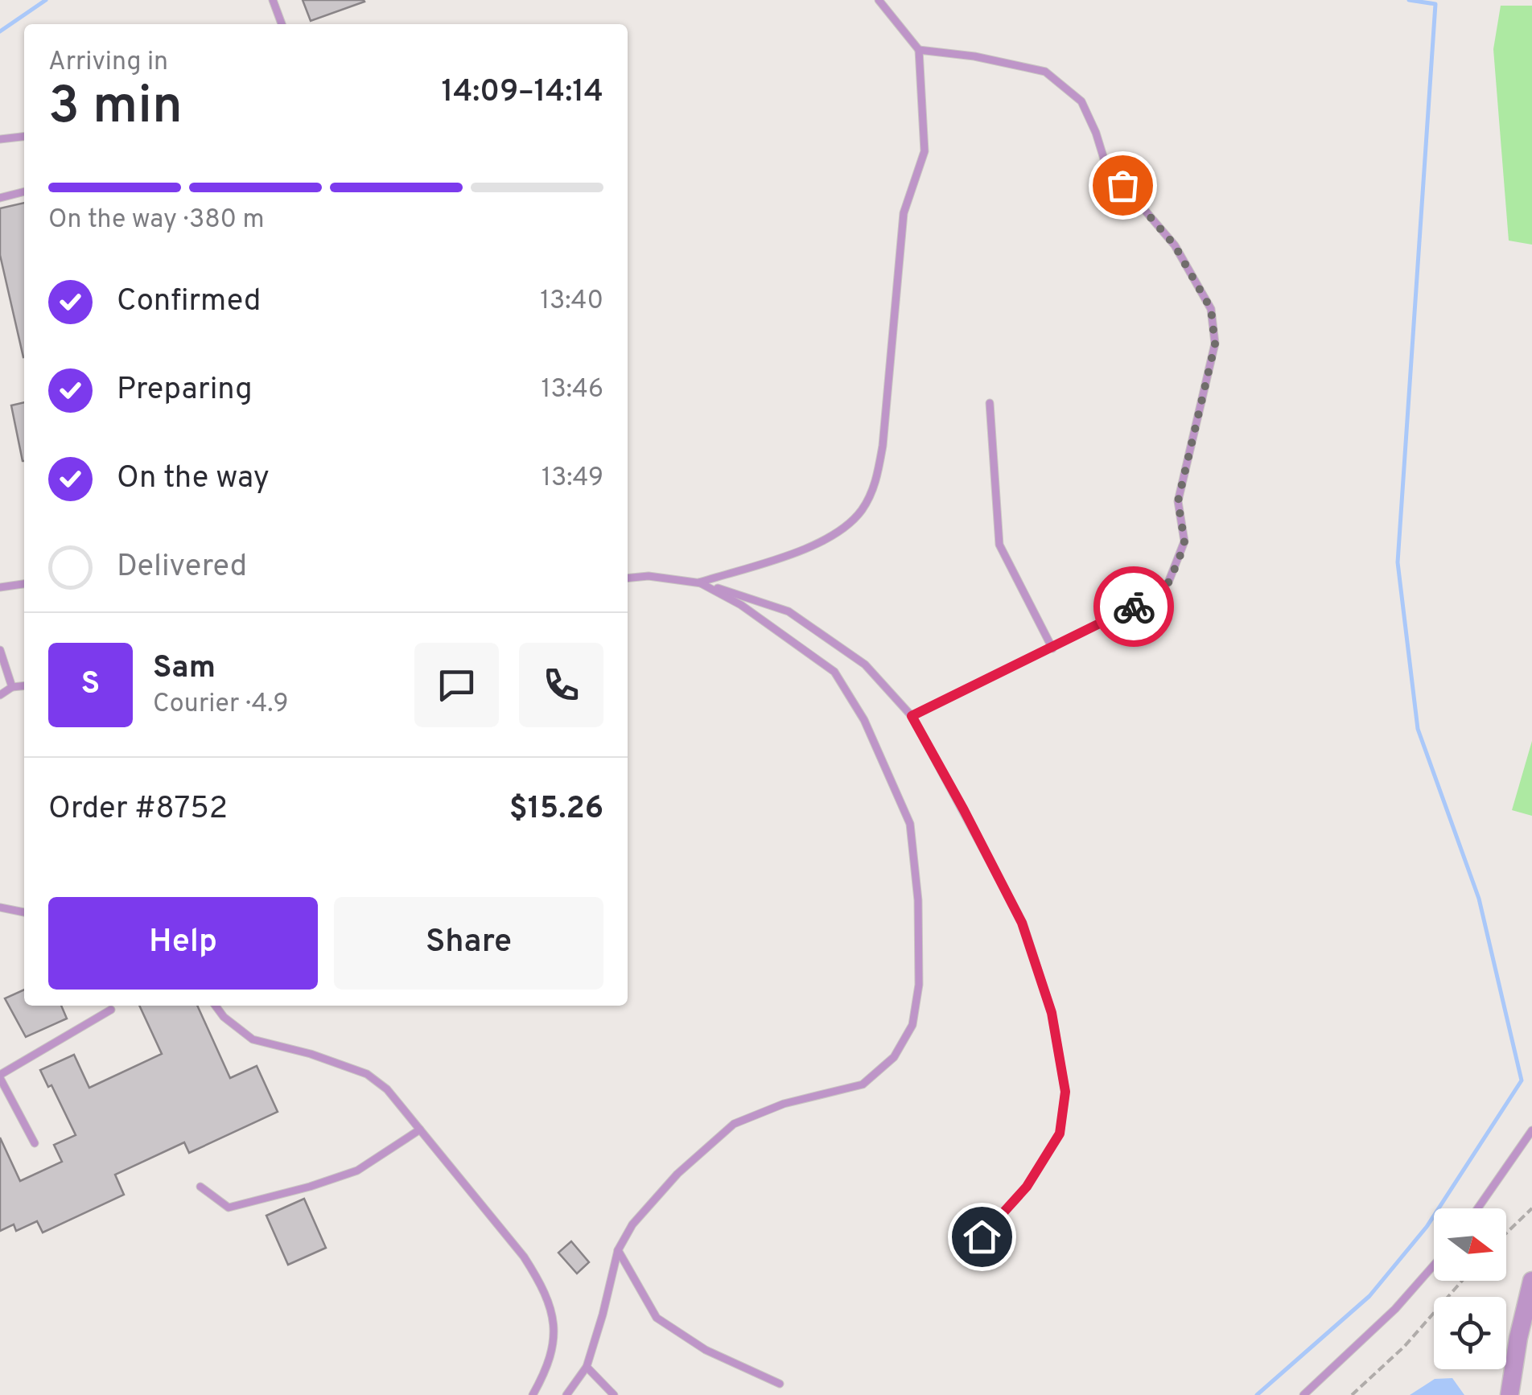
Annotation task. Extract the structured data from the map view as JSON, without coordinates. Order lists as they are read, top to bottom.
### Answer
{
  "north": "right",
  "page": {
    "heading": ["3 min", "Arriving in", "14:09–14:14"],
    "panel": [
      "Sam",
      "Courier · 4.9",
      "Order #8752",
      "$15.26"
    ],
    "bar": "On the way · 380 m",
    "list": [
      ["Confirmed", "13:40"],
      ["Preparing", "13:46"],
      ["On the way", "13:49"],
      "Delivered"
    ],
    "round": "S",
    "buttons": ["Help", "Share"]
  }
}
